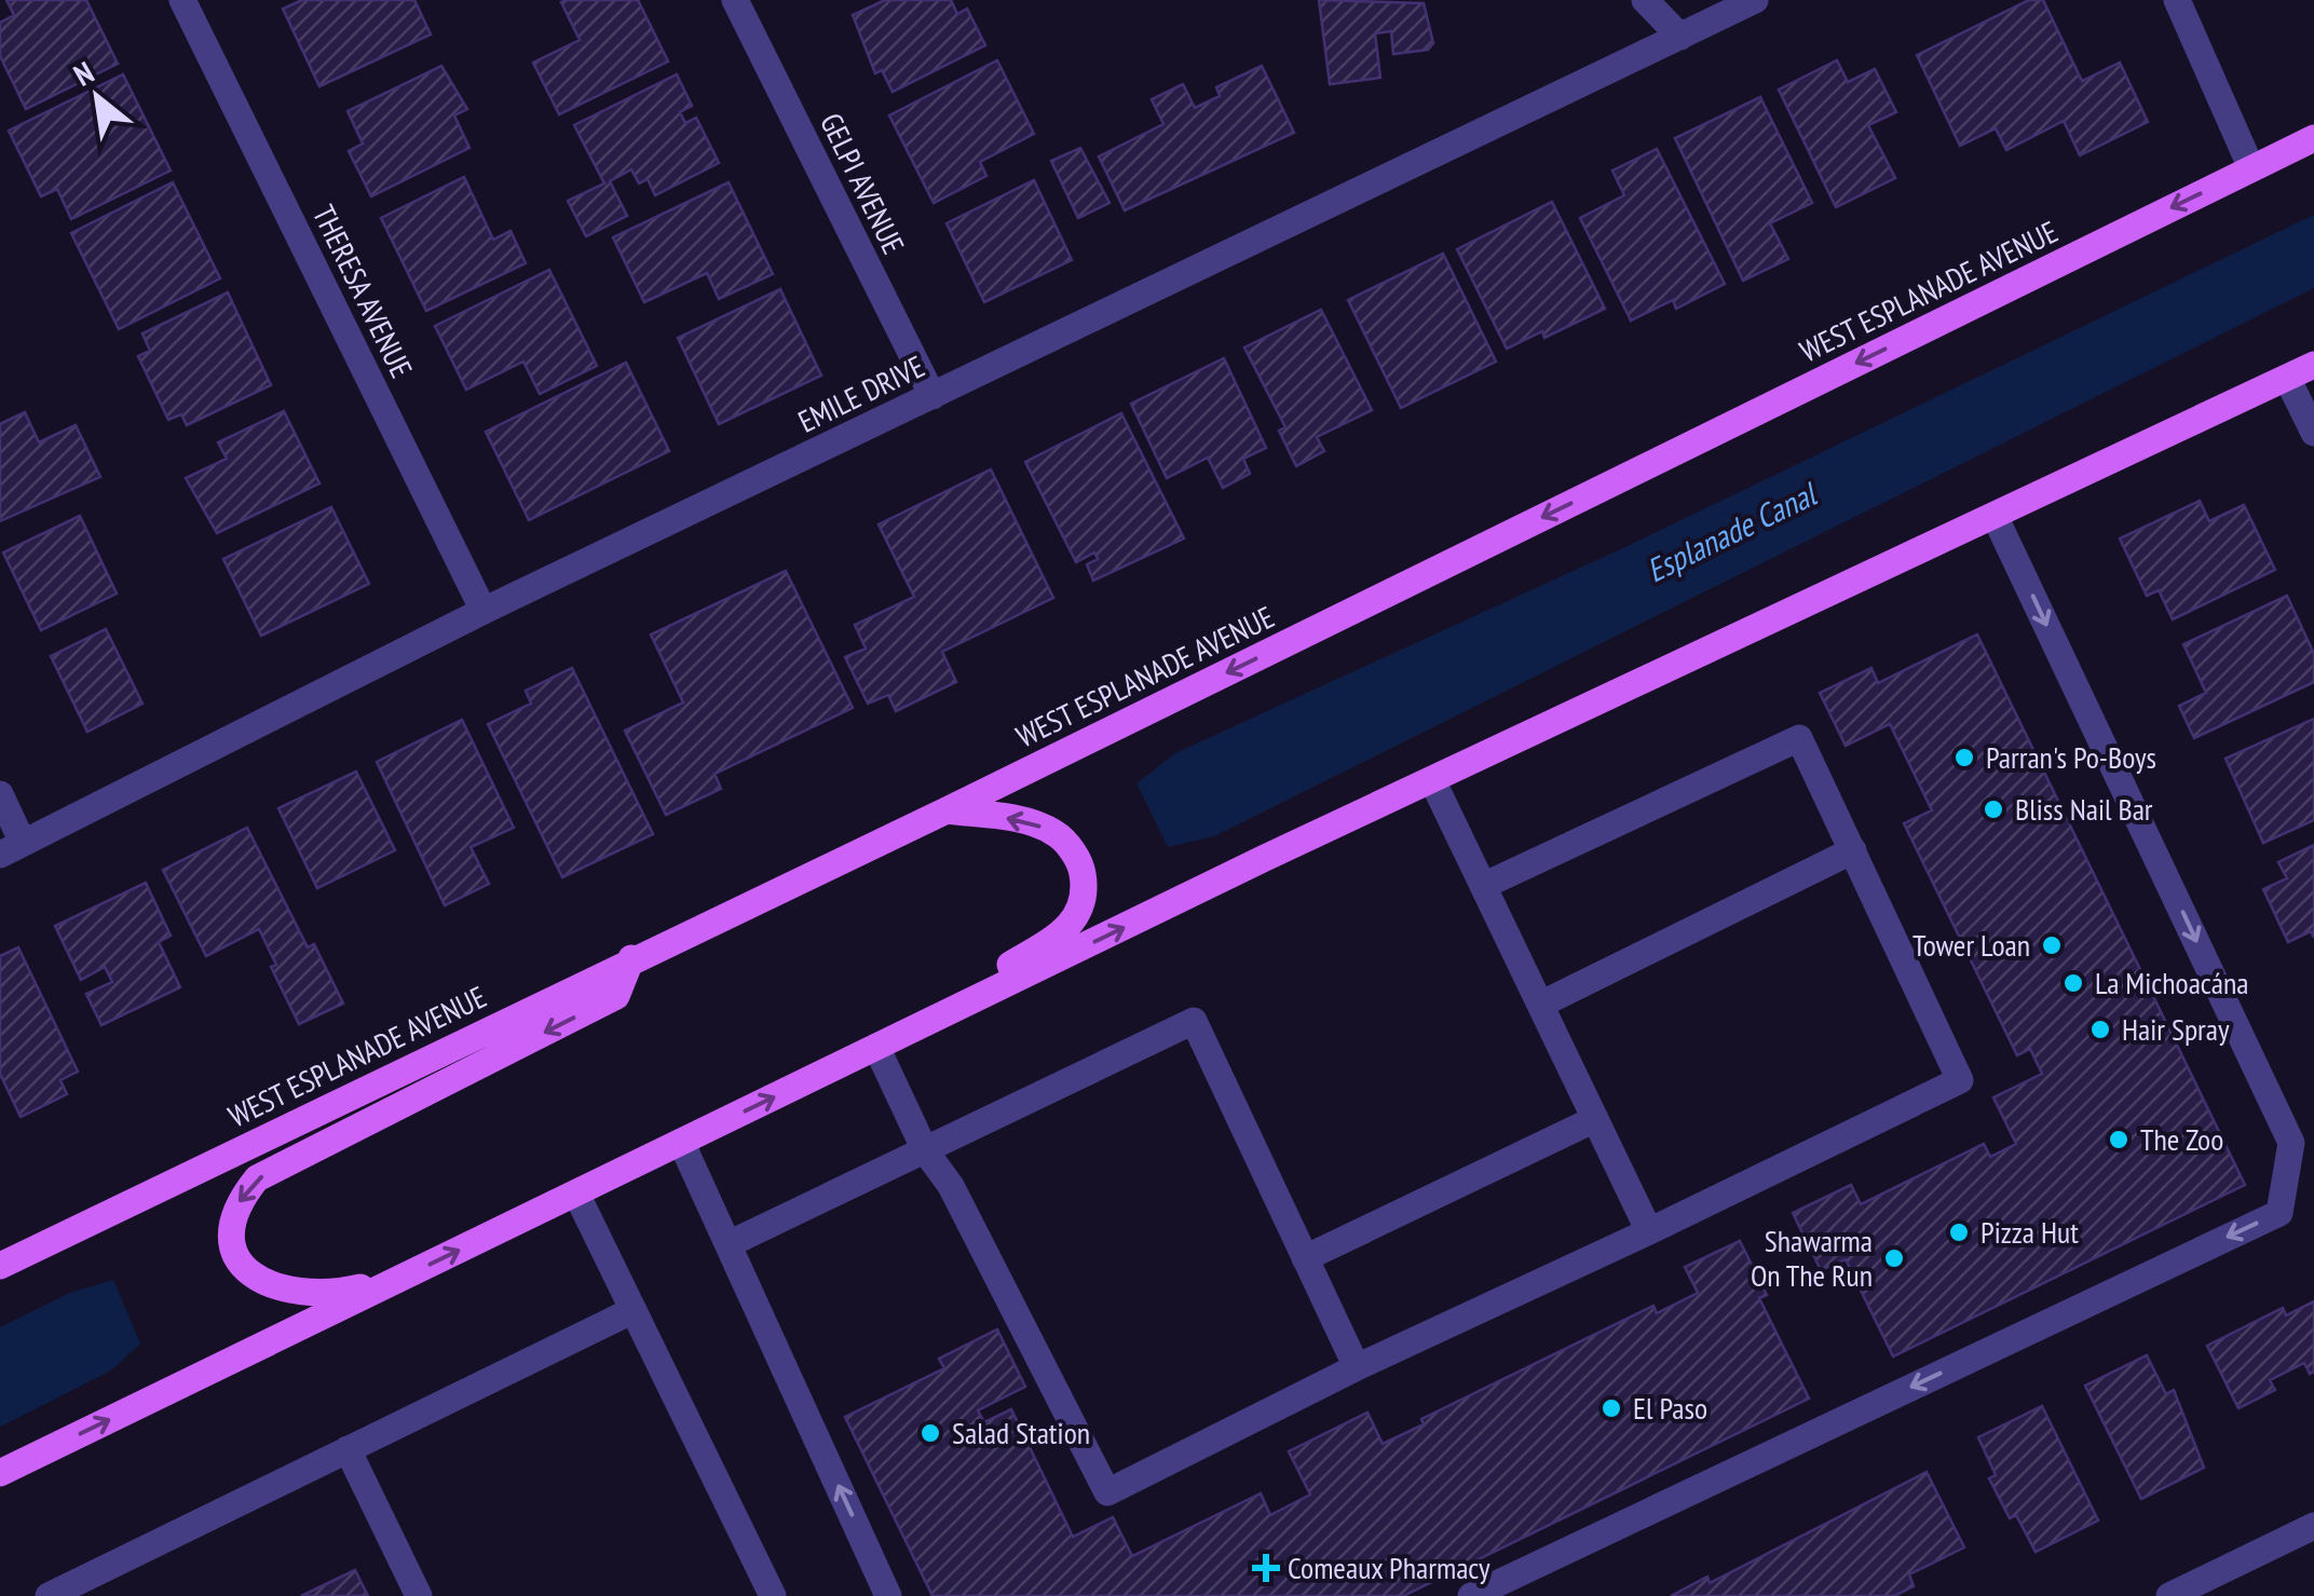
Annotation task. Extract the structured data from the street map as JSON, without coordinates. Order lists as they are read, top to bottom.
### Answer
{
  "streets": {
    "main road": ["WEST ESPLANADE AVENUE"],
    "street": ["GELPI AVENUE", "THERESA AVENUE", "EMILE DRIVE"]
  },
  "crossings": [
    ["GELPI AVENUE", "EMILE DRIVE"],
    ["THERESA AVENUE", "EMILE DRIVE"]
  ],
  "water": ["Esplanade Canal"],
  "places": {
    "other": [
      "Parran's Po-Boys",
      "Bliss Nail Bar",
      "Tower Loan",
      "La Michoacána",
      "Hair Spray",
      "The Zoo",
      "Pizza Hut",
      "Shawarma On The Run",
      "El Paso",
      "Salad Station"
    ],
    "health": ["Comeaux Pharmacy"]
  },
  "north": "top left"
}
